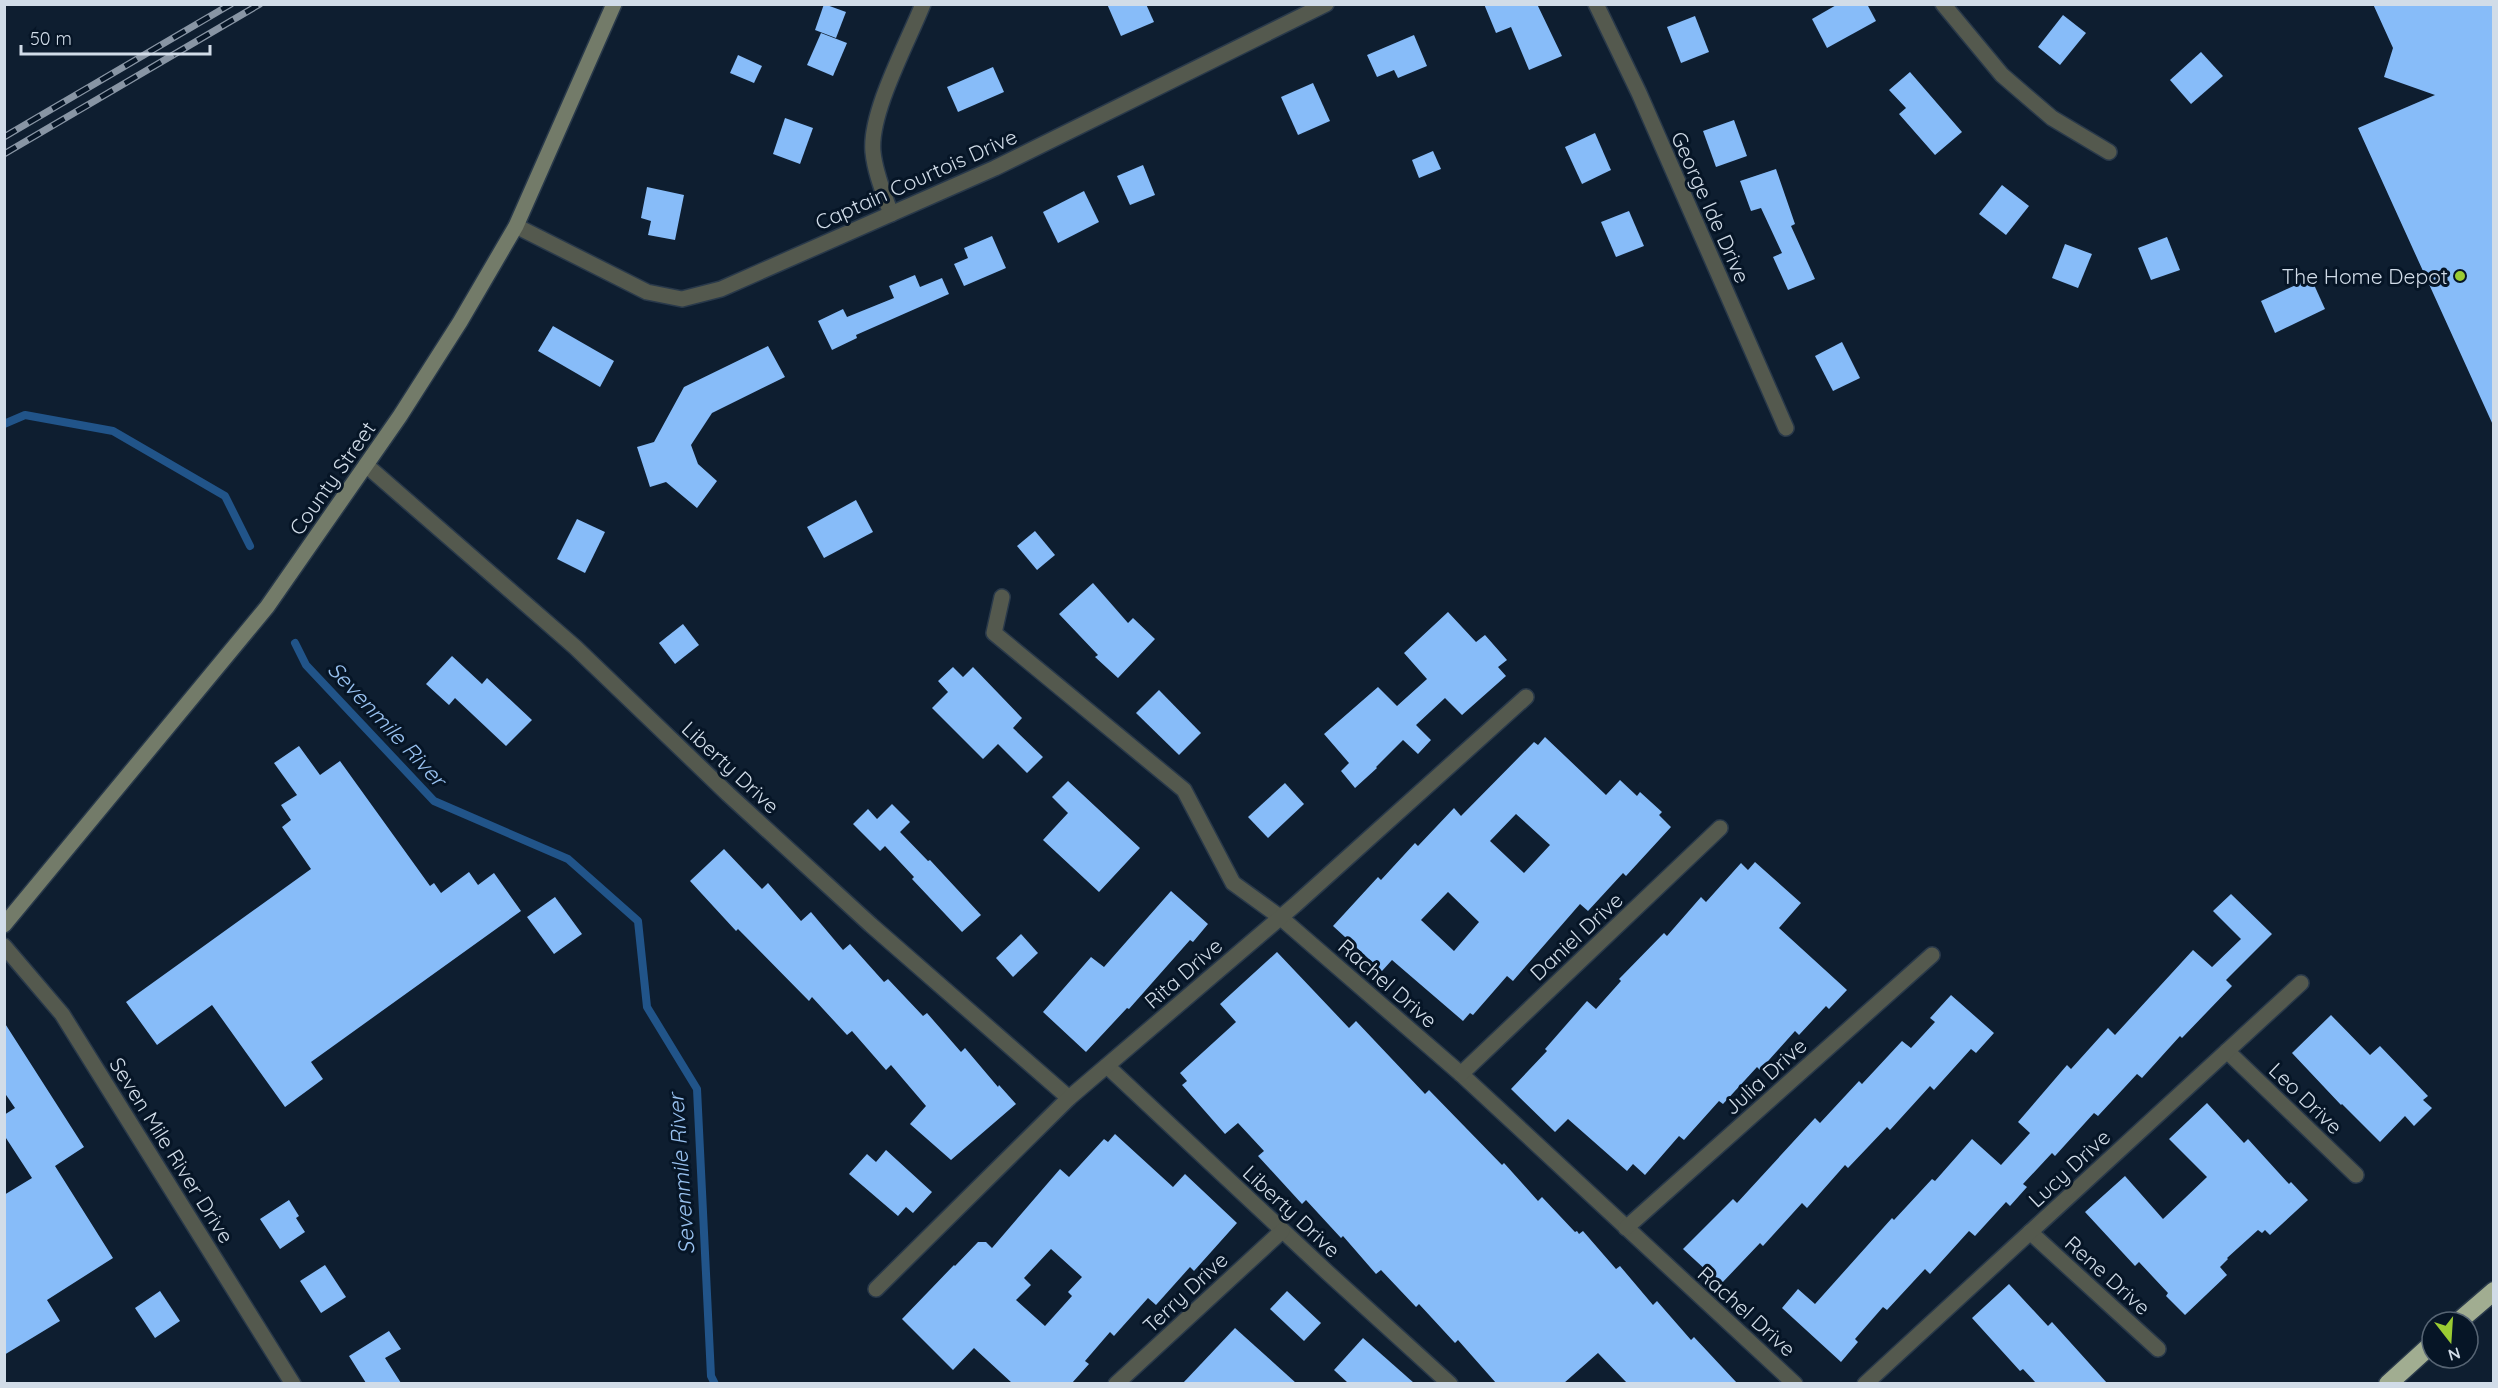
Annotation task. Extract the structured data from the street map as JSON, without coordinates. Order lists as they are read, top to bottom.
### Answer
{
  "streets": {
    "main road": ["County Street"],
    "street": [
      "Captain Courtois Drive",
      "George Ide Drive",
      "Liberty Drive",
      "Daniel Drive",
      "Rita Drive",
      "Rachel Drive",
      "Julia Drive",
      "Leo Drive",
      "Seven Mile River Drive",
      "Lucy Drive",
      "Rene Drive",
      "Terry Drive"
    ]
  },
  "crossings": [
    ["Captain Courtois Drive", "County Street"],
    ["County Street", "Liberty Drive"],
    ["Liberty Drive", "Rita Drive"],
    ["Liberty Drive", "Terry Drive"],
    ["Daniel Drive", "Rachel Drive"],
    ["Rita Drive", "Rachel Drive"],
    ["Rachel Drive", "Julia Drive"],
    ["Leo Drive", "Lucy Drive"],
    ["Lucy Drive", "Rene Drive"]
  ],
  "water": ["Sevenmile River"],
  "places": ["The Home Depot"],
  "scale_bar": "50 m",
  "north": "bottom"
}
